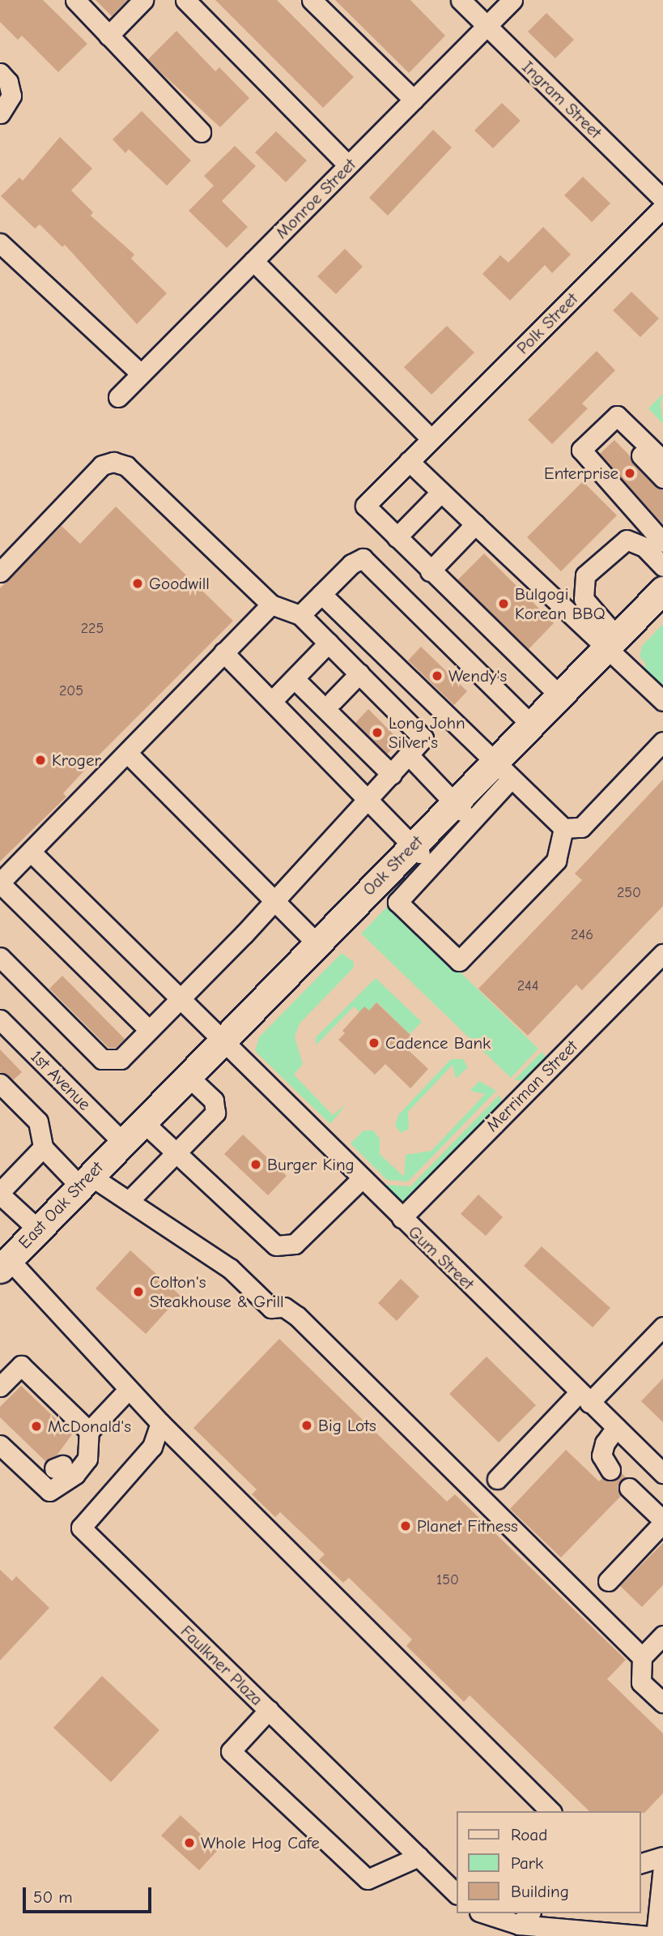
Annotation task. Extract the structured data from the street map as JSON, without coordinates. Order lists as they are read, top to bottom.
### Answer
{
  "streets": {
    "highway": ["Oak Street", "East Oak Street"],
    "street": [
      "Ingram Street",
      "Monroe Street",
      "Polk Street",
      "1st Avenue",
      "Merriman Street",
      "Gum Street",
      "Faulkner Plaza"
    ]
  },
  "crossings": [
    ["Ingram Street", "Monroe Street"],
    ["Oak Street", "1st Avenue"],
    ["Oak Street", "East Oak Street"],
    ["Oak Street", "Gum Street"],
    ["1st Avenue", "East Oak Street"],
    ["Merriman Street", "Gum Street"]
  ],
  "places": [
    "Enterprise",
    "Goodwill",
    "Bulgogi Korean BBQ",
    "Wendy's",
    "Long John Silver's",
    "Kroger",
    "Cadence Bank",
    "Burger King",
    "Colton's Steakhouse & Grill",
    "Big Lots",
    "McDonald's",
    "Planet Fitness",
    "Whole Hog Cafe"
  ],
  "house_numbers": [
    "225",
    "205",
    "250",
    "246",
    "244",
    "150"
  ],
  "legend": ["Road", "Park", "Building"],
  "scale_bar": "50 m"
}
